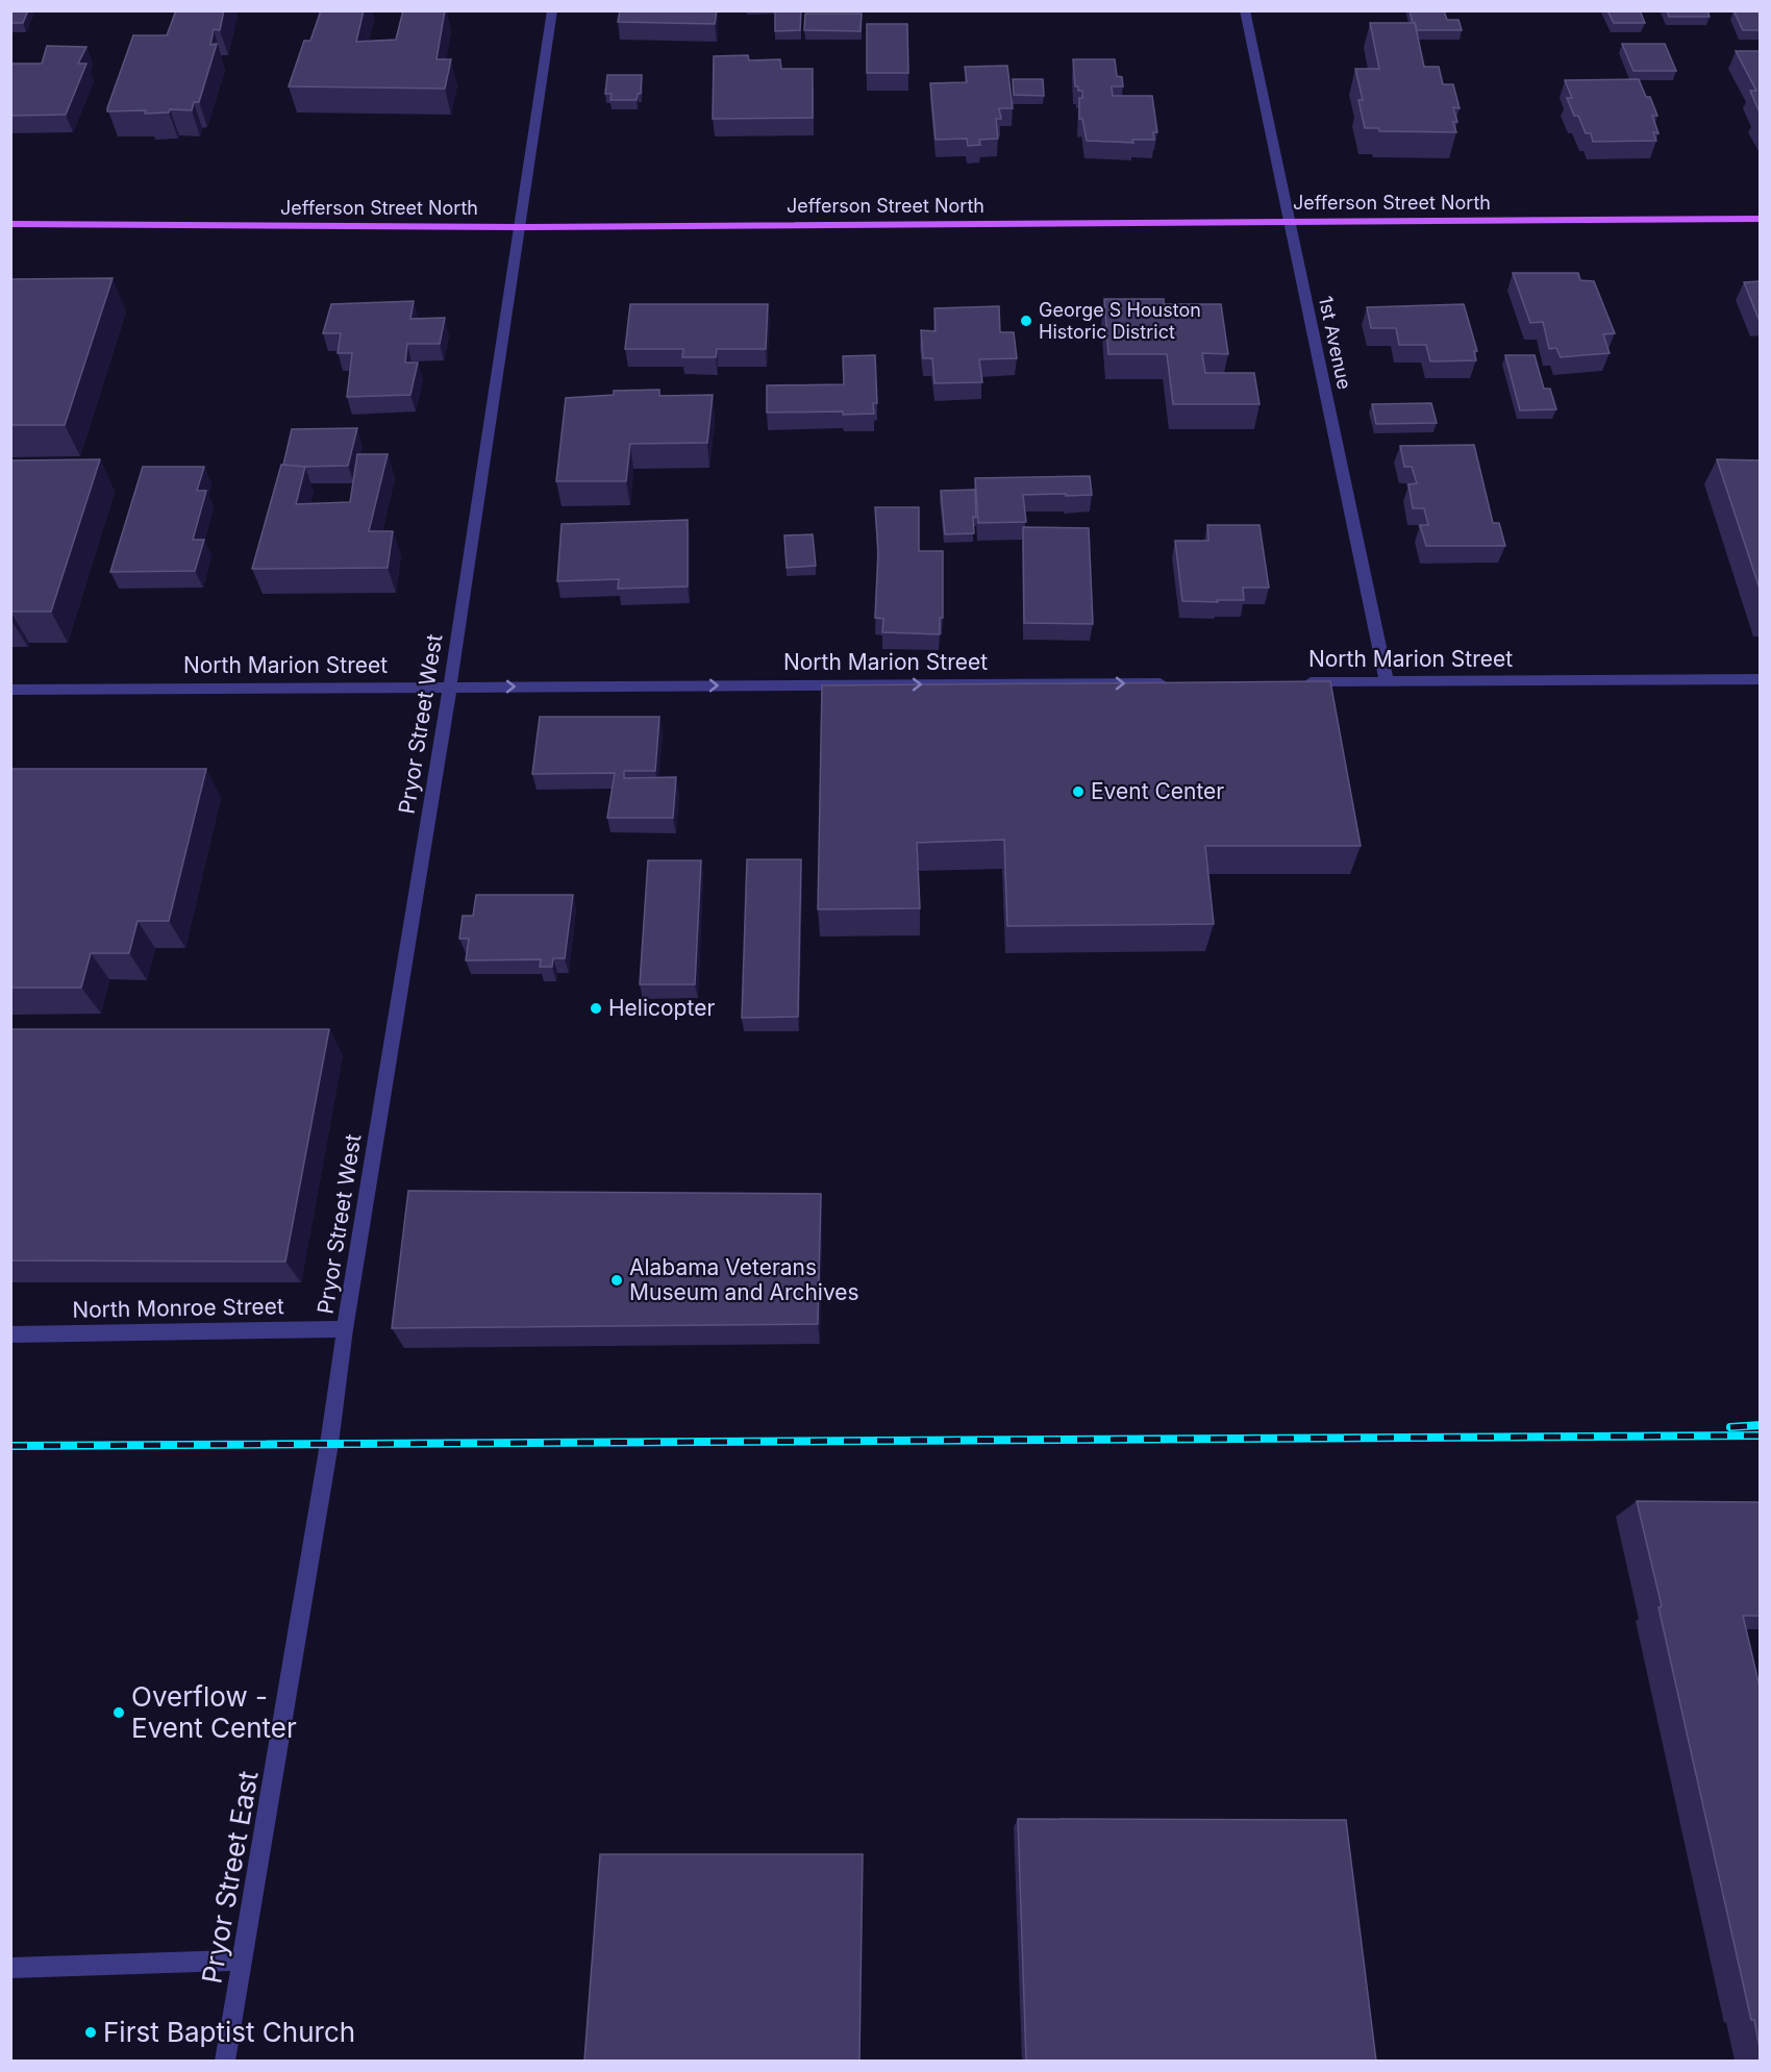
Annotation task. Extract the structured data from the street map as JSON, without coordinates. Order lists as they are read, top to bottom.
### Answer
{
  "streets": {
    "main road": ["Jefferson Street North"],
    "street": [
      "1st Avenue",
      "North Marion Street",
      "Pryor Street West",
      "North Monroe Street",
      "Pryor Street East"
    ]
  },
  "crossings": [
    ["Jefferson Street North", "1st Avenue"],
    ["Jefferson Street North", "Pryor Street West"],
    ["1st Avenue", "North Marion Street"],
    ["North Marion Street", "Pryor Street West"],
    ["Pryor Street West", "North Monroe Street"],
    ["Pryor Street West", "Pryor Street East"]
  ],
  "one_way": ["North Marion Street"],
  "places": [
    "George S Houston Historic District",
    "Event Center",
    "Helicopter",
    "Alabama Veterans Museum and Archives",
    "Overflow - Event Center",
    "First Baptist Church"
  ]
}
